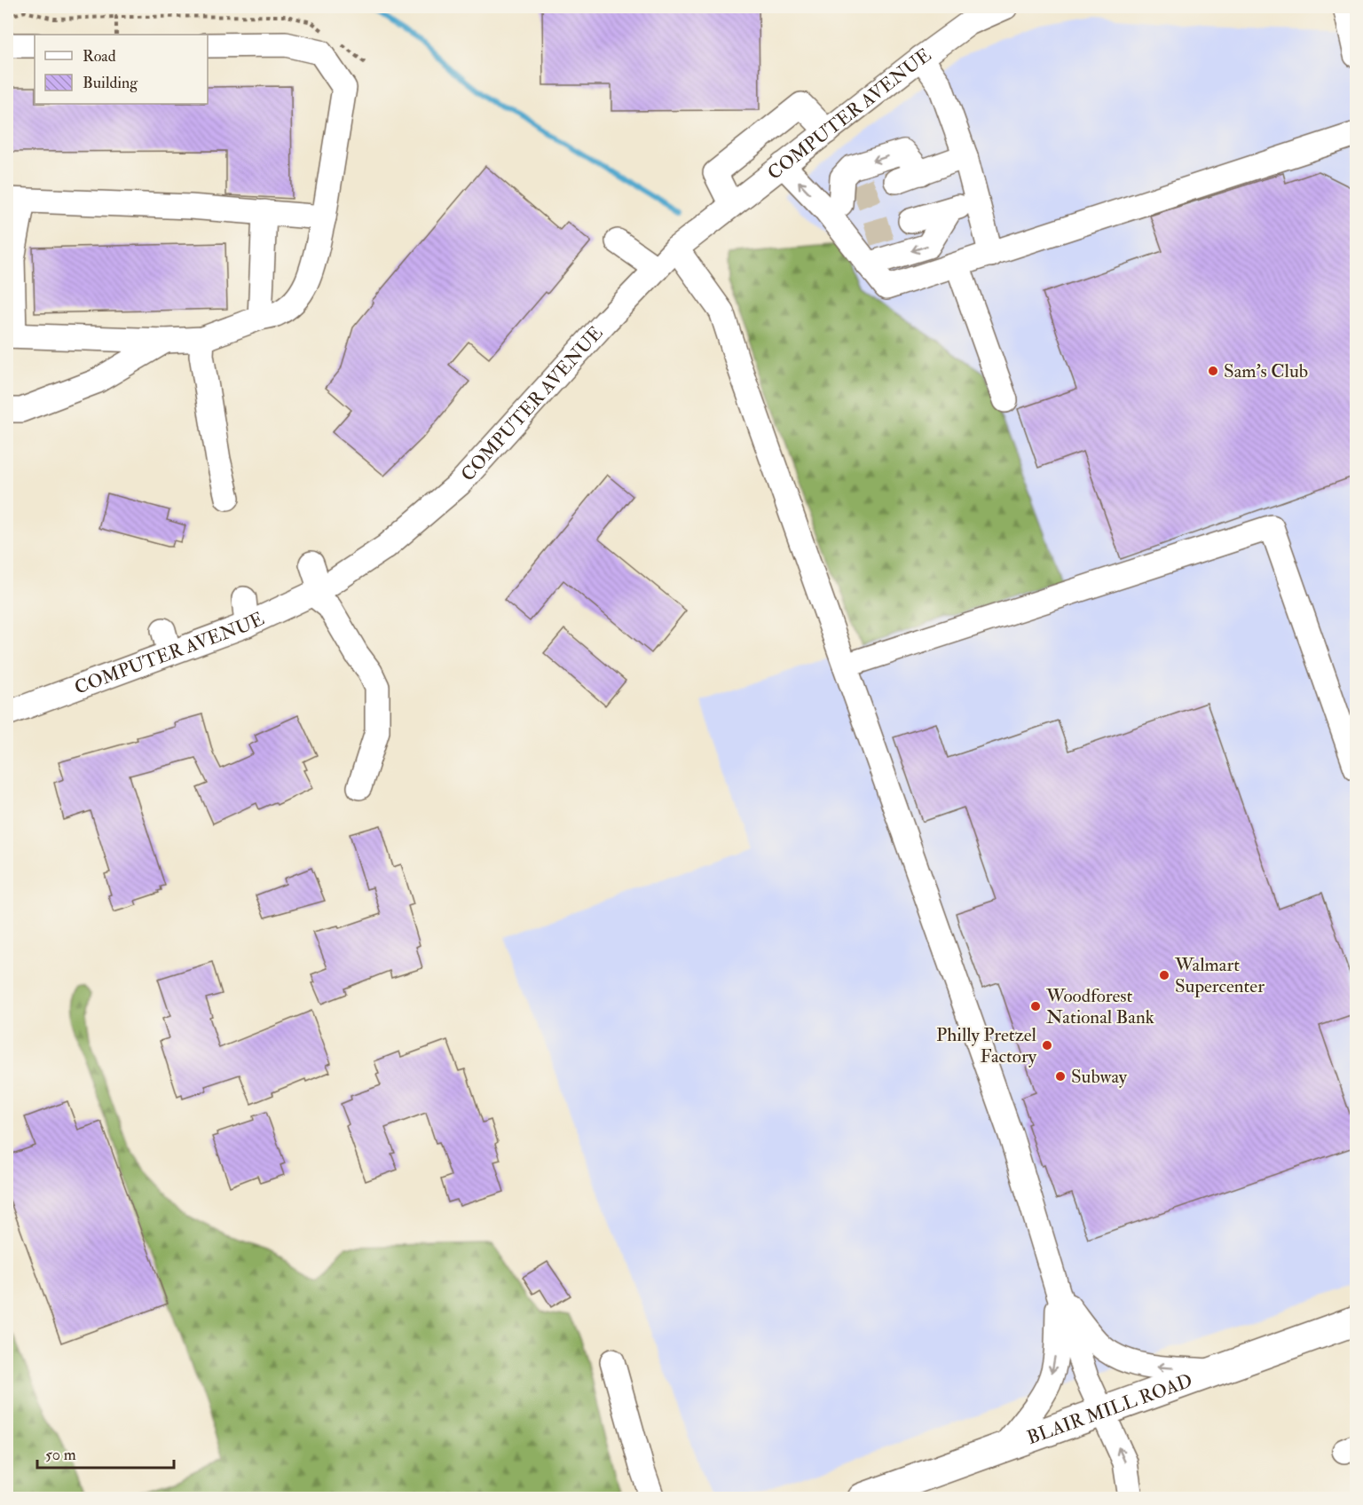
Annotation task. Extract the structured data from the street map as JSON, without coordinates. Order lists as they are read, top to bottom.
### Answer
{
  "streets": {
    "main road": ["BLAIR MILL ROAD"],
    "street": ["COMPUTER AVENUE"]
  },
  "places": [
    "Sam's Club",
    "Walmart Supercenter",
    "Woodforest National Bank",
    "Philly Pretzel Factory",
    "Subway"
  ],
  "legend": ["Road", "Building"],
  "scale_bar": "50 m"
}
